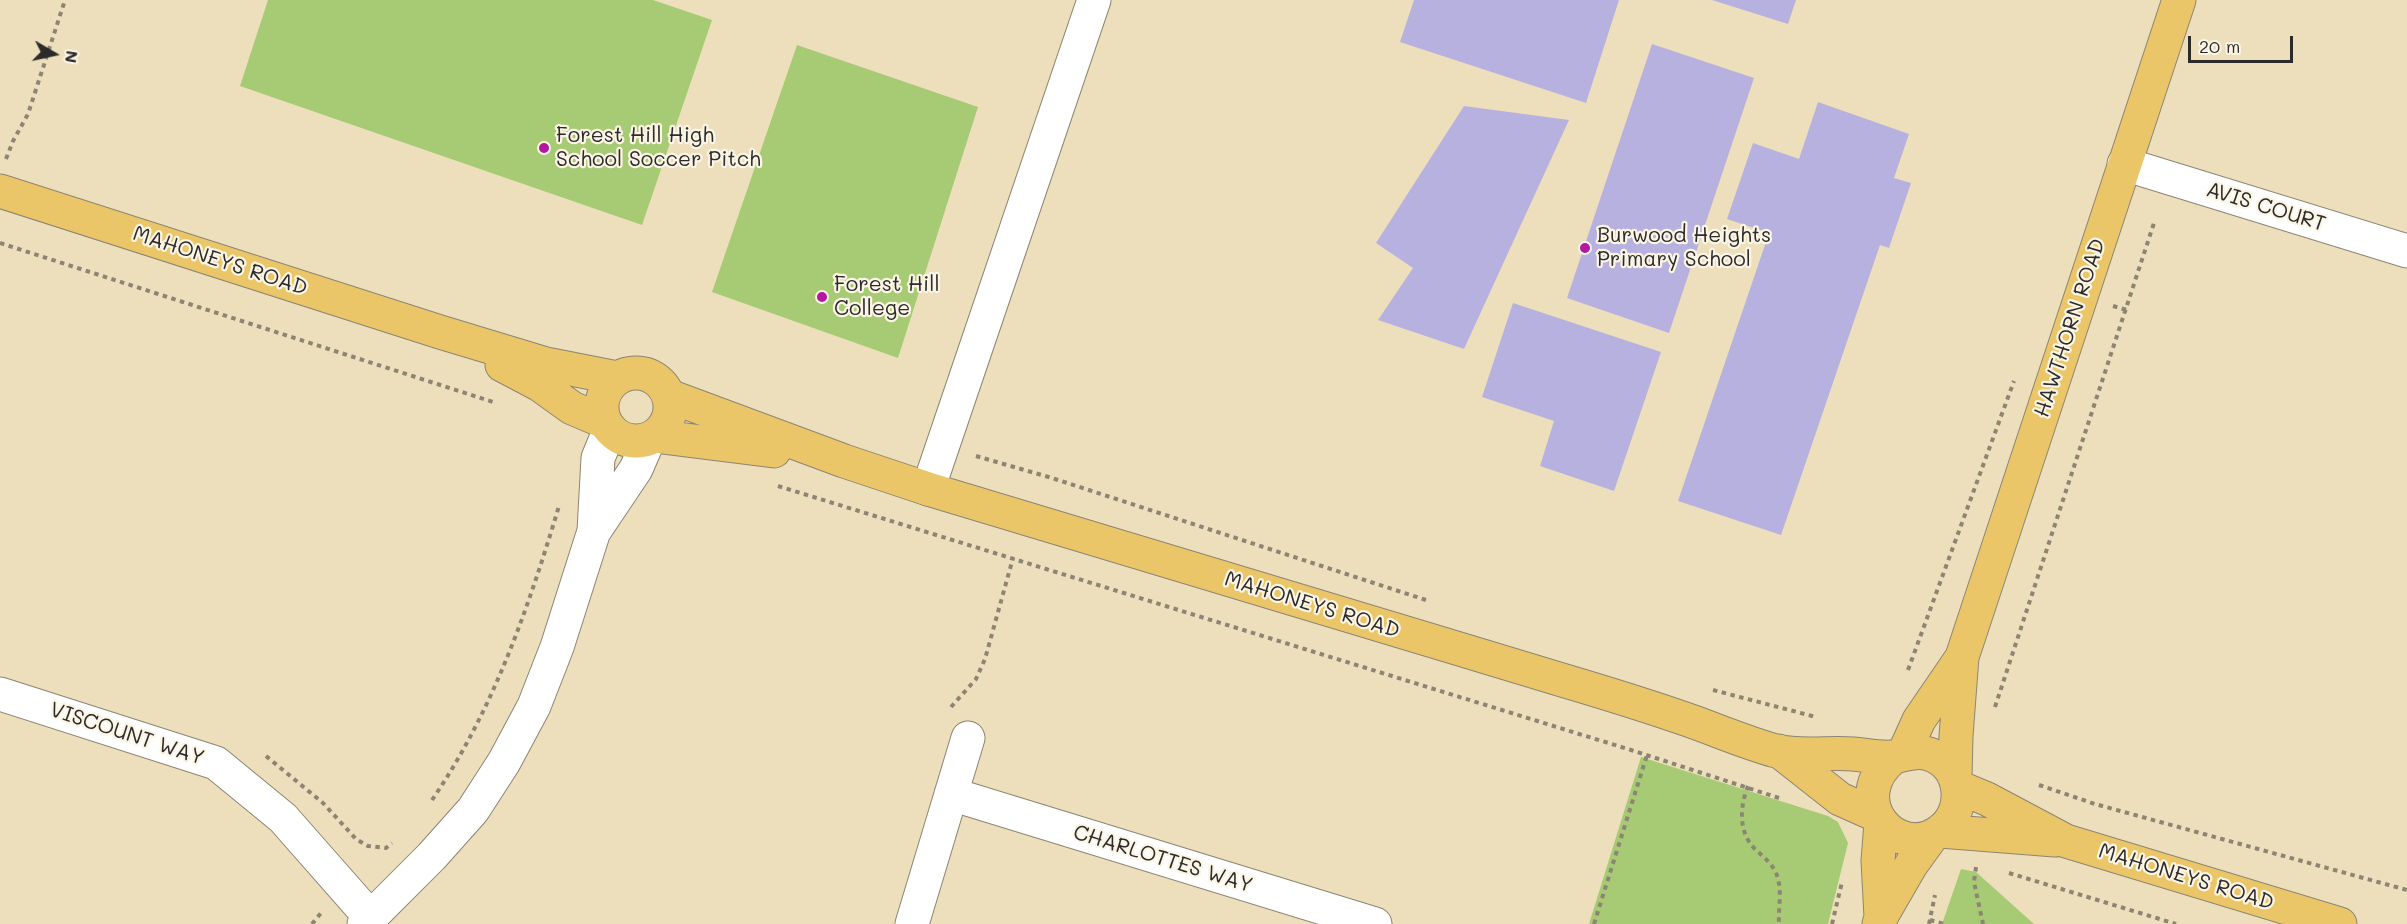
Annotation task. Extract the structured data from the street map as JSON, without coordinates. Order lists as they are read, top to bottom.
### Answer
{
  "streets": {
    "main road": ["MAHONEYS ROAD", "HAWTHORN ROAD"],
    "street": ["AVIS COURT", "VISCOUNT WAY", "CHARLOTTES WAY"]
  },
  "crossings": [
    ["AVIS COURT", "HAWTHORN ROAD"],
    ["MAHONEYS ROAD", "HAWTHORN ROAD"]
  ],
  "places": ["Forest Hill High School Soccer Pitch", "Burwood Heights Primary School", "Forest Hill College"],
  "scale_bar": "20 m",
  "north": "right"
}
